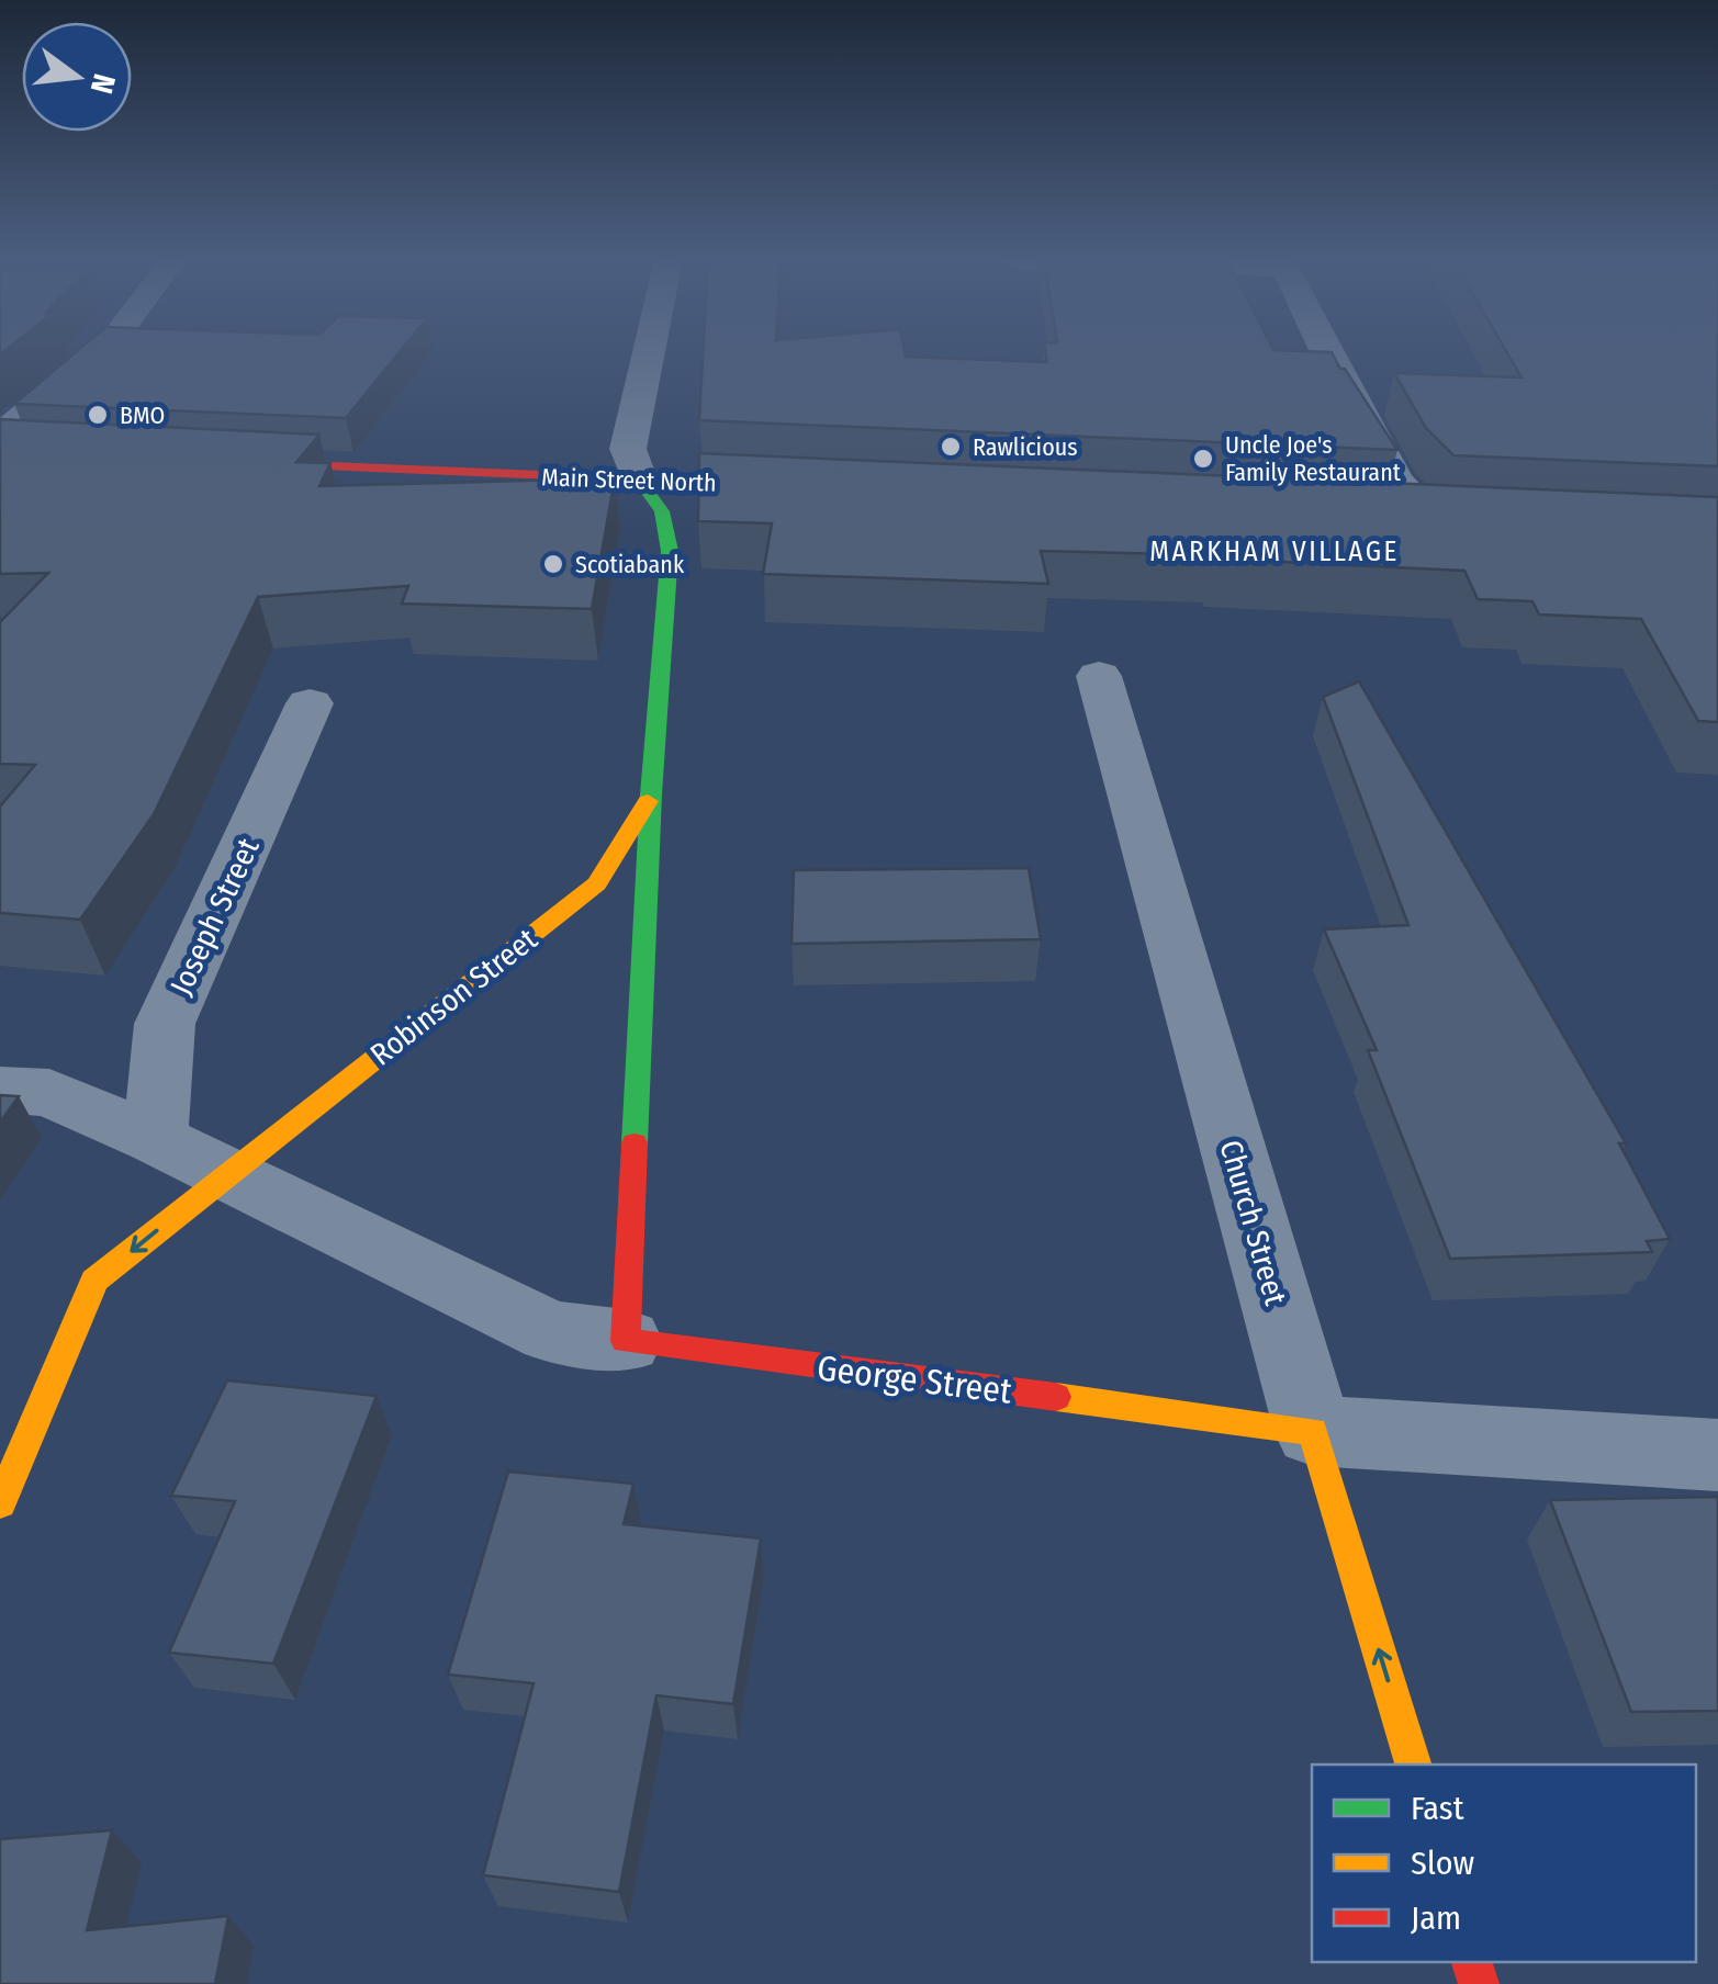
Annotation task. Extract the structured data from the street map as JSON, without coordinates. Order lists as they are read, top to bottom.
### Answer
{
  "streets": {
    "street": [
      "Main Street North",
      "Joseph Street",
      "Robinson Street",
      "Church Street",
      "George Street"
    ]
  },
  "crossings": [
    ["Main Street North", "Robinson Street"],
    ["Joseph Street", "George Street"],
    ["Robinson Street", "George Street"],
    ["Church Street", "George Street"]
  ],
  "districts": ["MARKHAM VILLAGE"],
  "places": [
    "BMO",
    "Rawlicious",
    "Uncle Joe's Family Restaurant",
    "Scotiabank"
  ],
  "legend": ["Fast", "Slow", "Jam"],
  "north": "right"
}
